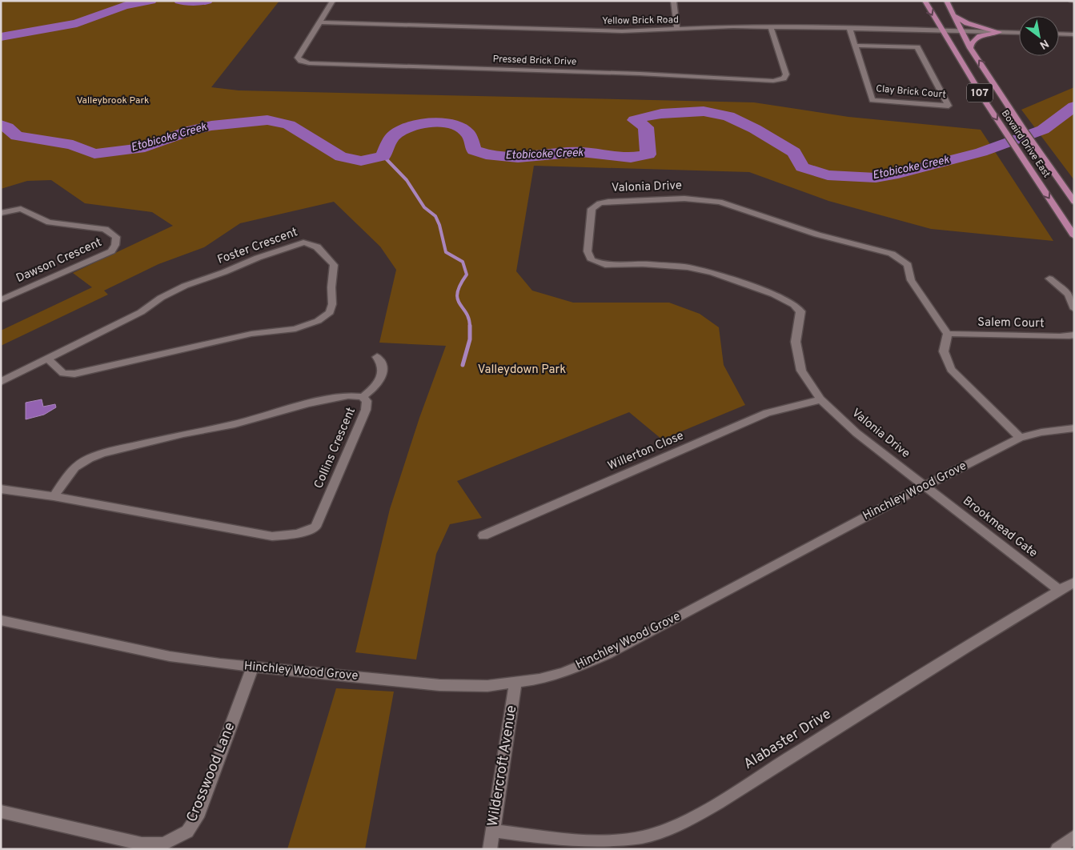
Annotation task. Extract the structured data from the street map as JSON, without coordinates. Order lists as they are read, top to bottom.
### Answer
{
  "streets": {
    "main road": ["107", "Bovaird Drive East"],
    "street": [
      "Yellow Brick Road",
      "Pressed Brick Drive",
      "Clay Brick Court",
      "Valonia Drive",
      "Foster Crescent",
      "Dawson Crescent",
      "Salem Court",
      "Collins Crescent",
      "Willerton Close",
      "Hinchley Wood Grove",
      "Brookmead Gate",
      "Alabaster Drive",
      "Wildercroft Avenue",
      "Crosswood Lane"
    ]
  },
  "crossings": [
    ["Yellow Brick Road", "Pressed Brick Drive"],
    ["Yellow Brick Road", "Clay Brick Court"],
    ["Yellow Brick Road", "Bovaird Drive East"],
    ["Valonia Drive", "Salem Court"],
    ["Valonia Drive", "Willerton Close"],
    ["Valonia Drive", "Hinchley Wood Grove"],
    ["Valonia Drive", "Brookmead Gate"],
    ["Hinchley Wood Grove", "Brookmead Gate"],
    ["Hinchley Wood Grove", "Wildercroft Avenue"],
    ["Hinchley Wood Grove", "Crosswood Lane"],
    ["Brookmead Gate", "Alabaster Drive"],
    ["Alabaster Drive", "Wildercroft Avenue"]
  ],
  "water": ["Etobicoke Creek"],
  "parks": ["Valleybrook Park", "Valleydown Park"],
  "north": "bottom right"
}
